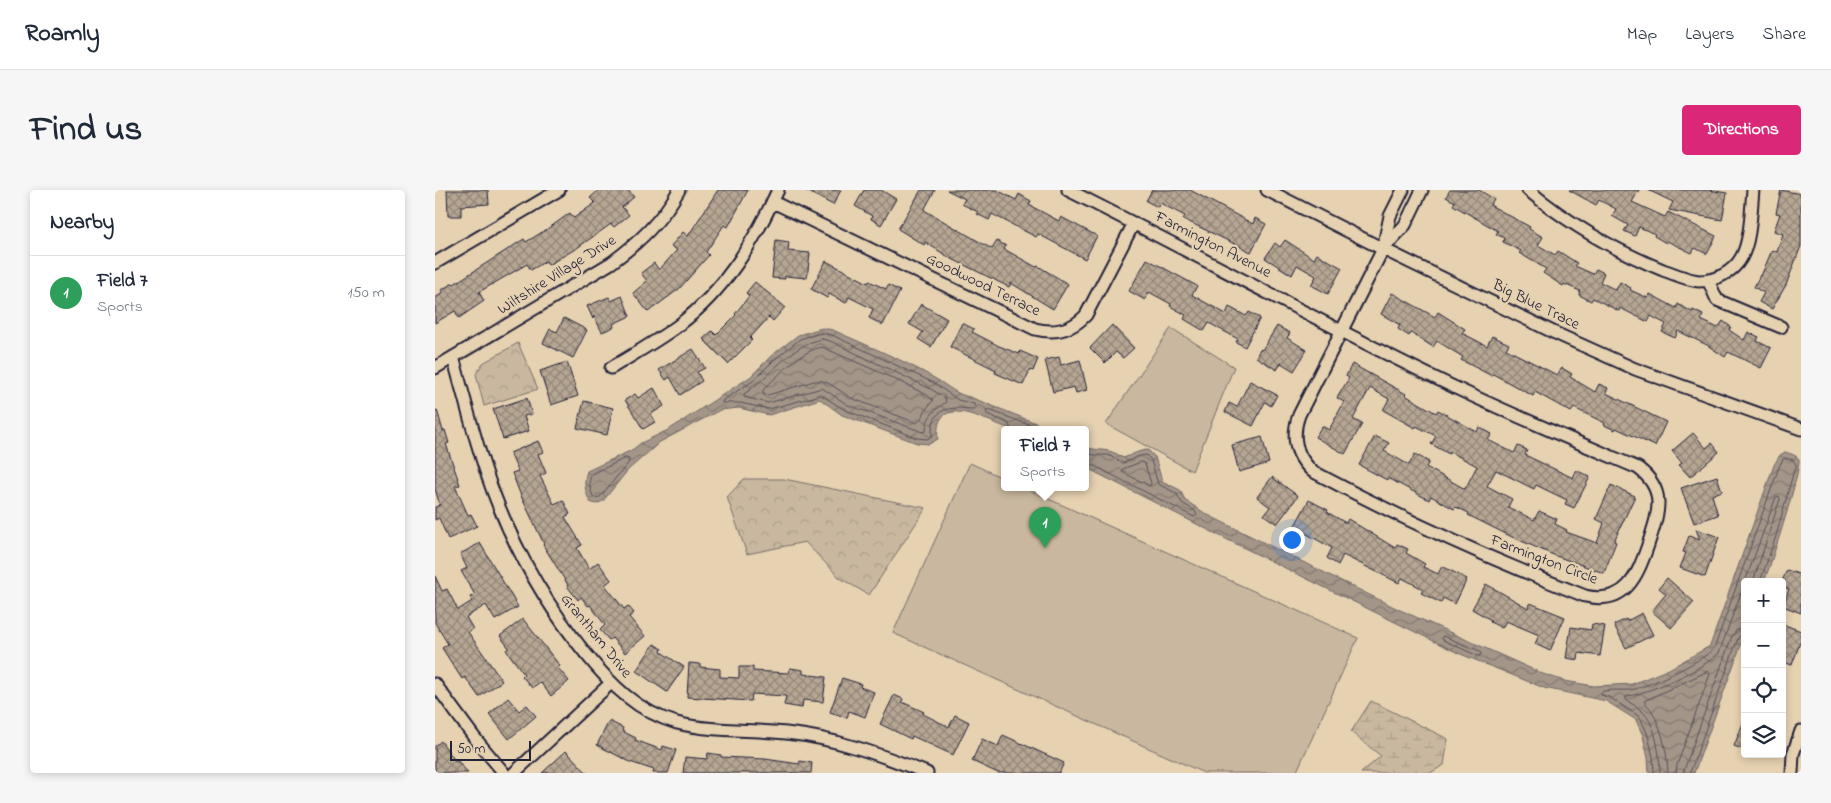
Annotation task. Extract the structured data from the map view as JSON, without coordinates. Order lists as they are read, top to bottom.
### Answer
{
  "streets": {
    "street": [
      "Farmington Avenue",
      "Wiltshire Village Drive",
      "Goodwood Terrace",
      "Big Blue Trace",
      "Farmington Circle",
      "Grantham Drive"
    ]
  },
  "crossings": [
    ["Farmington Avenue", "Goodwood Terrace"],
    ["Farmington Avenue", "Farmington Circle"],
    ["Wiltshire Village Drive", "Grantham Drive"],
    ["Big Blue Trace", "Farmington Circle"]
  ],
  "scale_bar": "50 m",
  "page": {
    "header": "Roamly",
    "nav": ["Map", "Layers", "Share"],
    "title": "Find us",
    "buttons": "Directions",
    "heading": "Nearby",
    "list": [
      {
        "mark": "1",
        "name": "Field 7",
        "note": "Sports",
        "value": "150 m"
      }
    ],
    "popup": ["Field 7", "Sports"],
    "pins": "1",
    "map_buttons": ["+", "−"],
    "scale": "50 m"
  }
}
